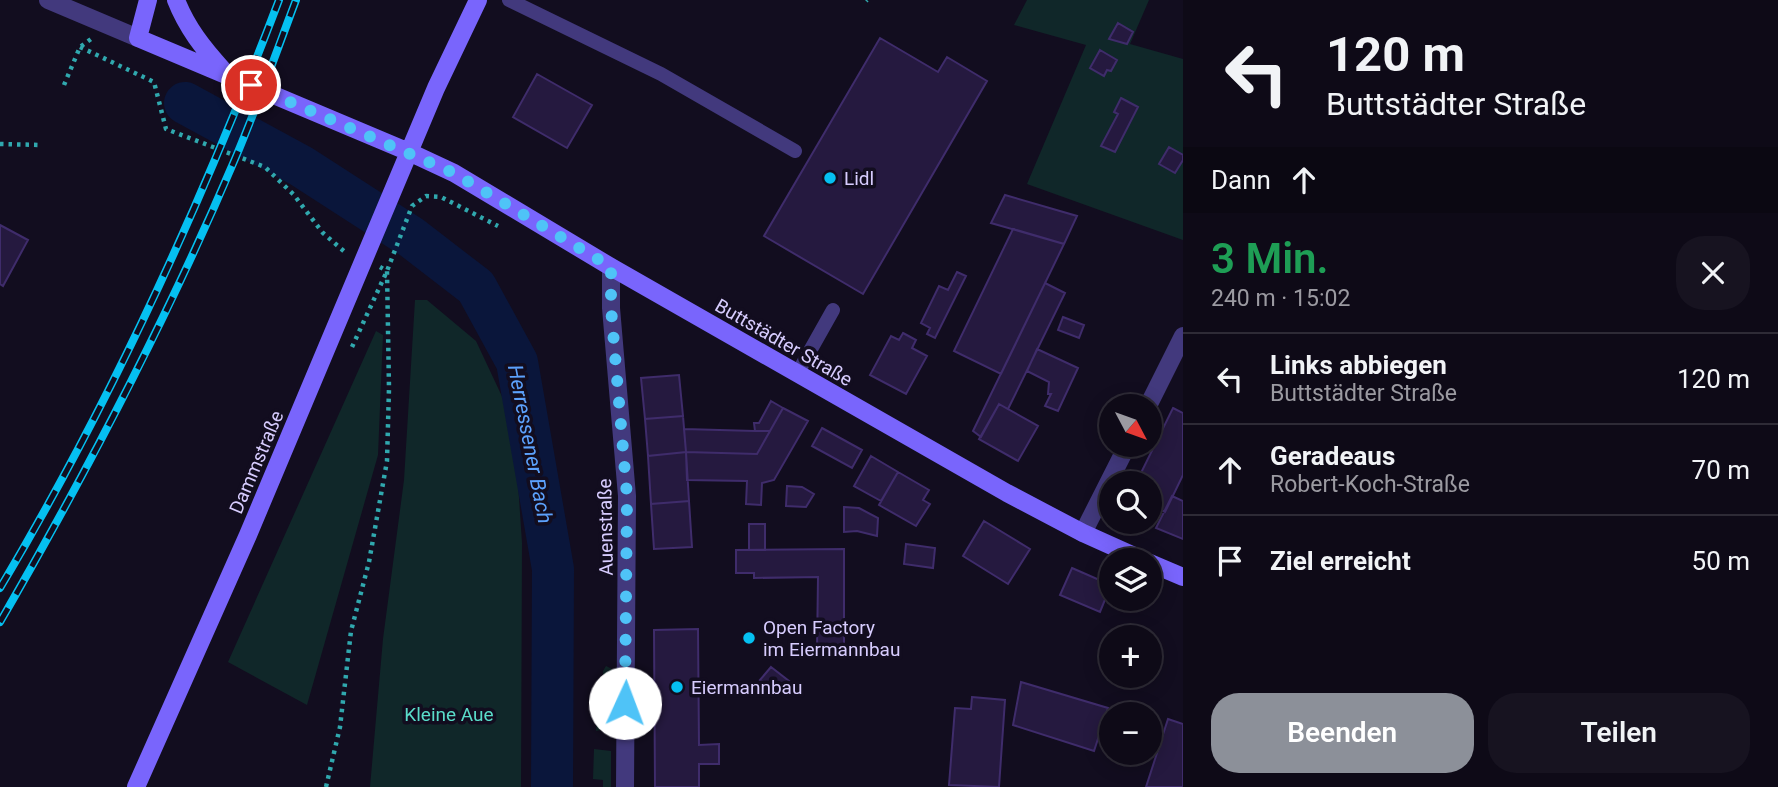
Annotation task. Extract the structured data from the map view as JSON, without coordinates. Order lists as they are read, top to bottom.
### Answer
{
  "streets": {
    "main road": ["Buttstädter Straße", "Dammstraße"],
    "street": ["Auenstraße"]
  },
  "crossings": [
    ["Buttstädter Straße", "Dammstraße"],
    ["Buttstädter Straße", "Auenstraße"]
  ],
  "water": ["Herressener Bach"],
  "parks": ["Kleine Aue"],
  "places": ["Lidl", "Open Factory im Eiermannbau", "Eiermannbau"],
  "north": "bottom right",
  "page": {
    "turn": ["120 m", "Buttstädter Straße"],
    "then": "Dann",
    "heading": ["3 Min.", "240 m · 15:02"],
    "list": [
      {
        "name": "Links abbiegen",
        "note": "Buttstädter Straße",
        "value": "120 m"
      },
      {
        "name": "Geradeaus",
        "note": "Robert-Koch-Straße",
        "value": "70 m"
      },
      {
        "name": "Ziel erreicht",
        "value": "50 m"
      }
    ],
    "map_buttons": ["+", "−"],
    "buttons": ["Beenden", "Teilen"]
  }
}
